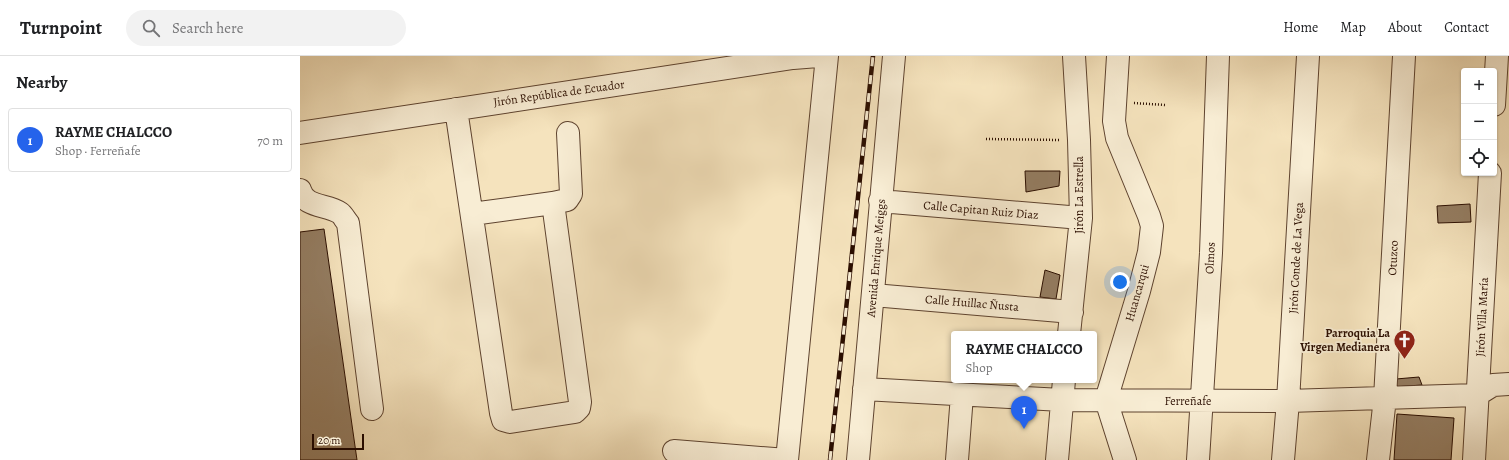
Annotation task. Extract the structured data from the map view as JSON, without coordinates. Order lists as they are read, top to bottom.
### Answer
{
  "streets": {
    "street": [
      "Jirón República de Ecuador",
      "Jirón La Estrella",
      "Calle Capitan Ruiz Diaz",
      "Avenida Enrique Meiggs",
      "Olmos",
      "Jirón Conde de La Vega",
      "Otuzco",
      "Huancarqui",
      "Calle Huillac Ñusta",
      "Jirón Villa María",
      "Ferreñafe"
    ]
  },
  "crossings": [
    ["Jirón La Estrella", "Calle Capitan Ruiz Diaz"],
    ["Jirón La Estrella", "Calle Huillac Ñusta"],
    ["Calle Capitan Ruiz Diaz", "Avenida Enrique Meiggs"],
    ["Avenida Enrique Meiggs", "Calle Huillac Ñusta"],
    ["Avenida Enrique Meiggs", "Ferreñafe"],
    ["Olmos", "Ferreñafe"],
    ["Jirón Conde de La Vega", "Ferreñafe"],
    ["Otuzco", "Ferreñafe"],
    ["Huancarqui", "Ferreñafe"],
    ["Jirón Villa María", "Ferreñafe"]
  ],
  "places": {
    "church": ["Parroquia La Virgen Medianera"]
  },
  "scale_bar": "20 m",
  "page": {
    "header": "Turnpoint",
    "search": "Search here",
    "nav": [
      "Home",
      "Map",
      "About",
      "Contact"
    ],
    "heading": "Nearby",
    "map_buttons": ["+", "−"],
    "list": [
      {
        "mark": "1",
        "name": "RAYME CHALCCO",
        "note": "Shop · Ferreñafe",
        "value": "70 m"
      }
    ],
    "popup": ["RAYME CHALCCO", "Shop"],
    "pins": "1",
    "scale": "20 m"
  }
}
